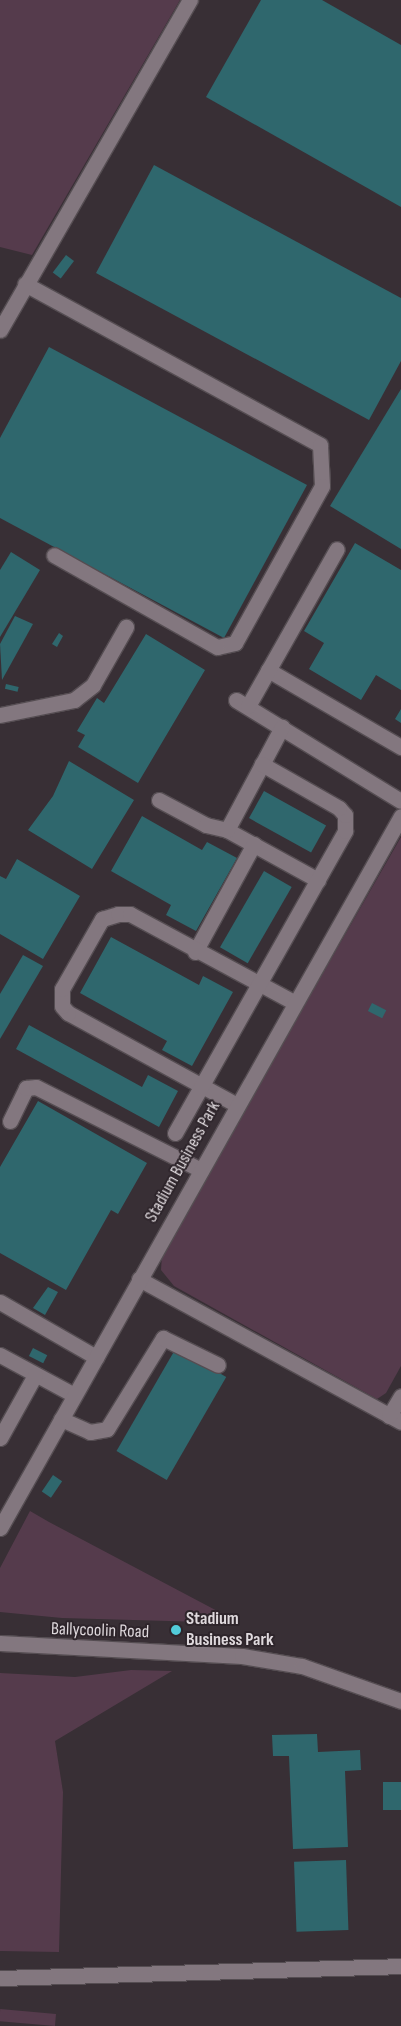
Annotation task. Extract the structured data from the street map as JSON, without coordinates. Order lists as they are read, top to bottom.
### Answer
{
  "streets": {
    "street": ["Stadium Business Park", "Ballycoolin Road"]
  },
  "places": ["Stadium Business Park"]
}
